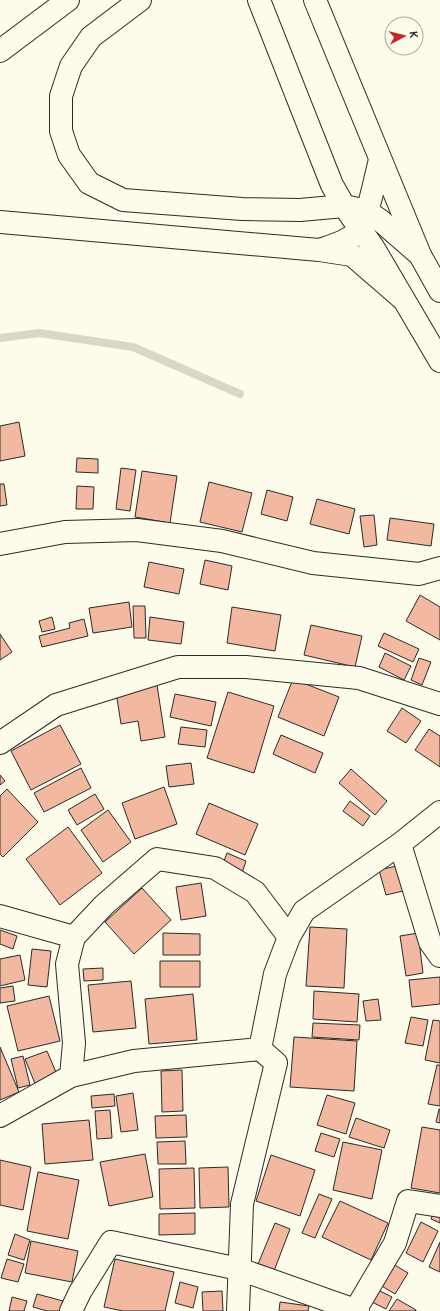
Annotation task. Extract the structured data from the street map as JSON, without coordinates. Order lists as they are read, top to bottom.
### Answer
{
  "north": "right"
}
